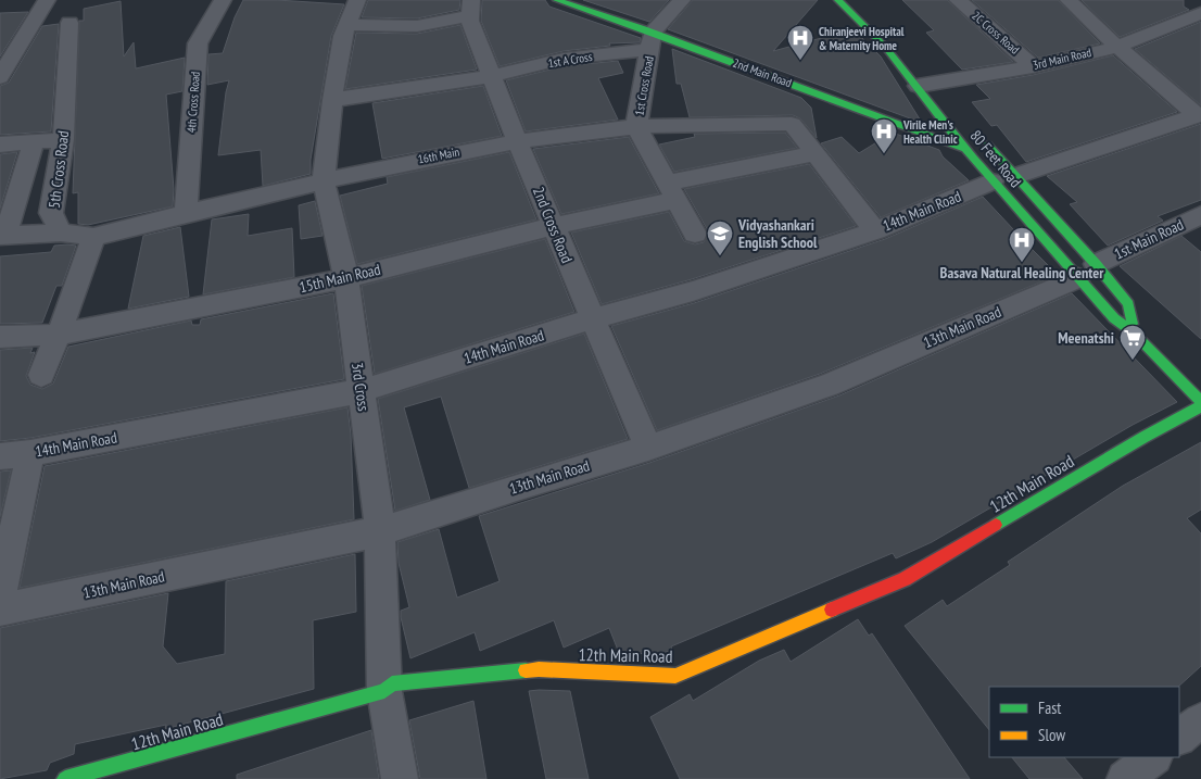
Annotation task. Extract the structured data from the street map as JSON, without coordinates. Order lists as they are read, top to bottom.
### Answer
{
  "streets": {
    "street": [
      "2C Cross Road",
      "3rd Main Road",
      "1st A Cross",
      "2nd Main Road",
      "1st Cross Road",
      "4th Cross Road",
      "16th Main",
      "80 Feet Road",
      "5th Cross Road",
      "14th Main Road",
      "2nd Cross Road",
      "1st Main Road",
      "15th Main Road",
      "13th Main Road",
      "3rd Cross",
      "12th Main Road"
    ]
  },
  "crossings": [
    ["2C Cross Road", "3rd Main Road"],
    ["3rd Main Road", "80 Feet Road"],
    ["1st A Cross", "2nd Main Road"],
    ["1st A Cross", "1st Cross Road"],
    ["1st A Cross", "2nd Cross Road"],
    ["1st A Cross", "3rd Cross"],
    ["2nd Main Road", "1st Cross Road"],
    ["2nd Main Road", "80 Feet Road"],
    ["1st Cross Road", "16th Main"],
    ["1st Cross Road", "15th Main Road"],
    ["4th Cross Road", "16th Main"],
    ["16th Main", "2nd Cross Road"],
    ["16th Main", "15th Main Road"],
    ["16th Main", "3rd Cross"],
    ["80 Feet Road", "14th Main Road"],
    ["80 Feet Road", "1st Main Road"],
    ["80 Feet Road", "13th Main Road"],
    ["14th Main Road", "2nd Cross Road"],
    ["14th Main Road", "3rd Cross"],
    ["2nd Cross Road", "15th Main Road"],
    ["2nd Cross Road", "13th Main Road"],
    ["1st Main Road", "13th Main Road"],
    ["15th Main Road", "3rd Cross"],
    ["13th Main Road", "3rd Cross"],
    ["3rd Cross", "12th Main Road"]
  ],
  "places": {
    "hospital": ["Chiranjeevi Hospital & Maternity Home", "Virile Men's Health Clinic", "Basava Natural Healing Center"],
    "school or university": ["Vidyashankari English School"],
    "supermarket": ["Meenatshi"]
  },
  "legend": ["Fast", "Slow"]
}
